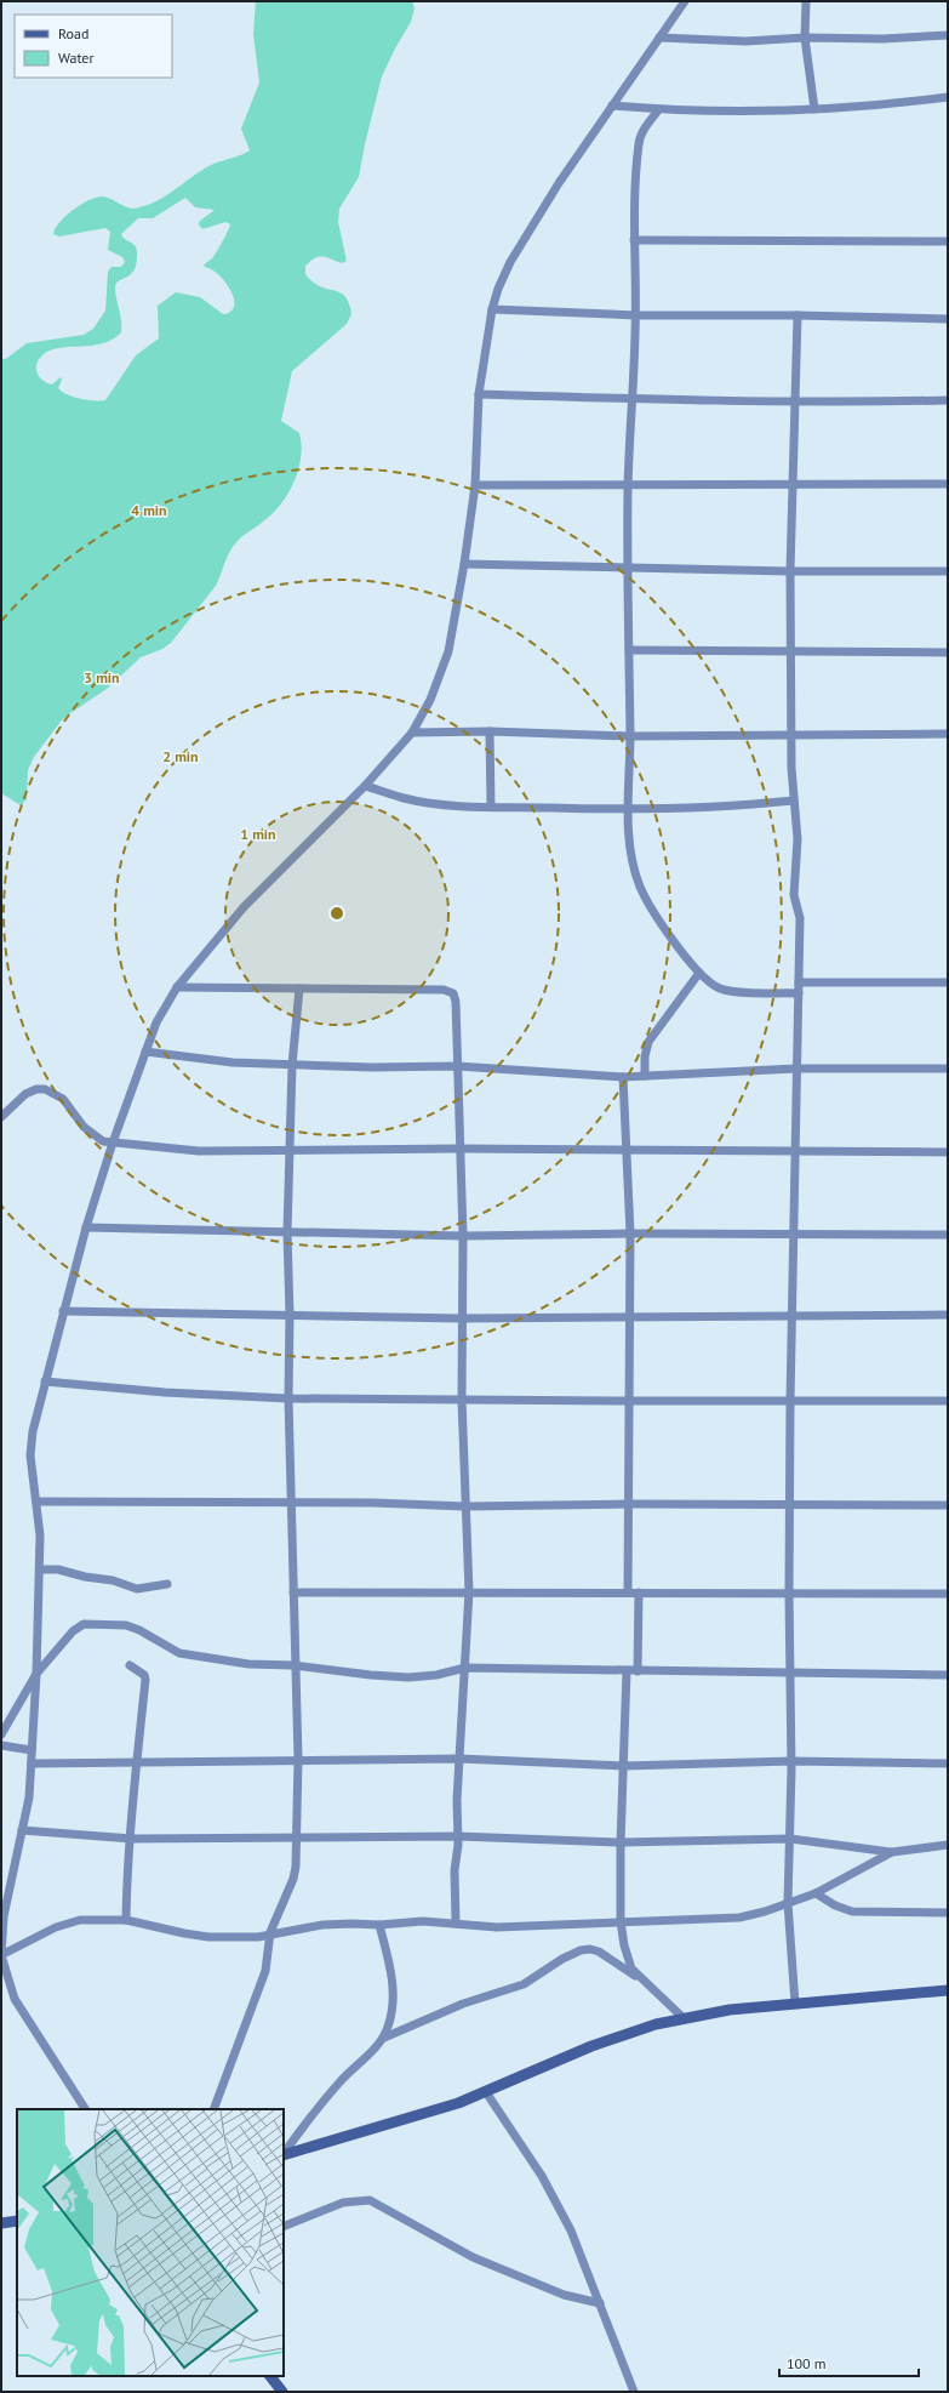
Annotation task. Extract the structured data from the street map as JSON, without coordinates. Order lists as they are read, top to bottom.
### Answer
{
  "legend": ["Road", "Water"],
  "scale_bar": "100 m",
  "rings": [
    "4 min",
    "3 min",
    "2 min",
    "1 min"
  ]
}
